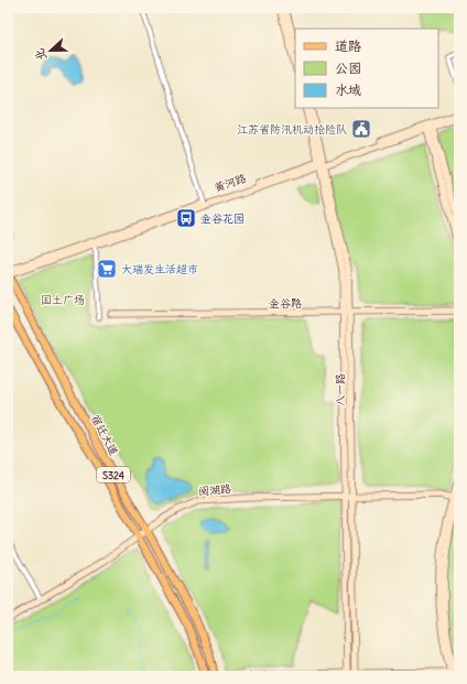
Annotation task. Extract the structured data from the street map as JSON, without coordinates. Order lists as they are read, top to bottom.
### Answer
{
  "streets": {
    "main road": [
      "黄河路",
      "金谷路",
      "八一路",
      "宿迁大道",
      "S324",
      "阅湖路"
    ]
  },
  "crossings": [
    ["黄河路", "八一路"],
    ["黄河路", "宿迁大道"],
    ["金谷路", "八一路"],
    ["八一路", "阅湖路"],
    ["宿迁大道", "阅湖路"]
  ],
  "parks": ["国土广场"],
  "places": {
    "public building": ["江苏省防汛机动抢险队"],
    "bus stop": ["金谷花园"],
    "supermarket": ["大瑞发生活超市"]
  },
  "legend": ["道路", "公园", "水域"],
  "north": "left"
}
